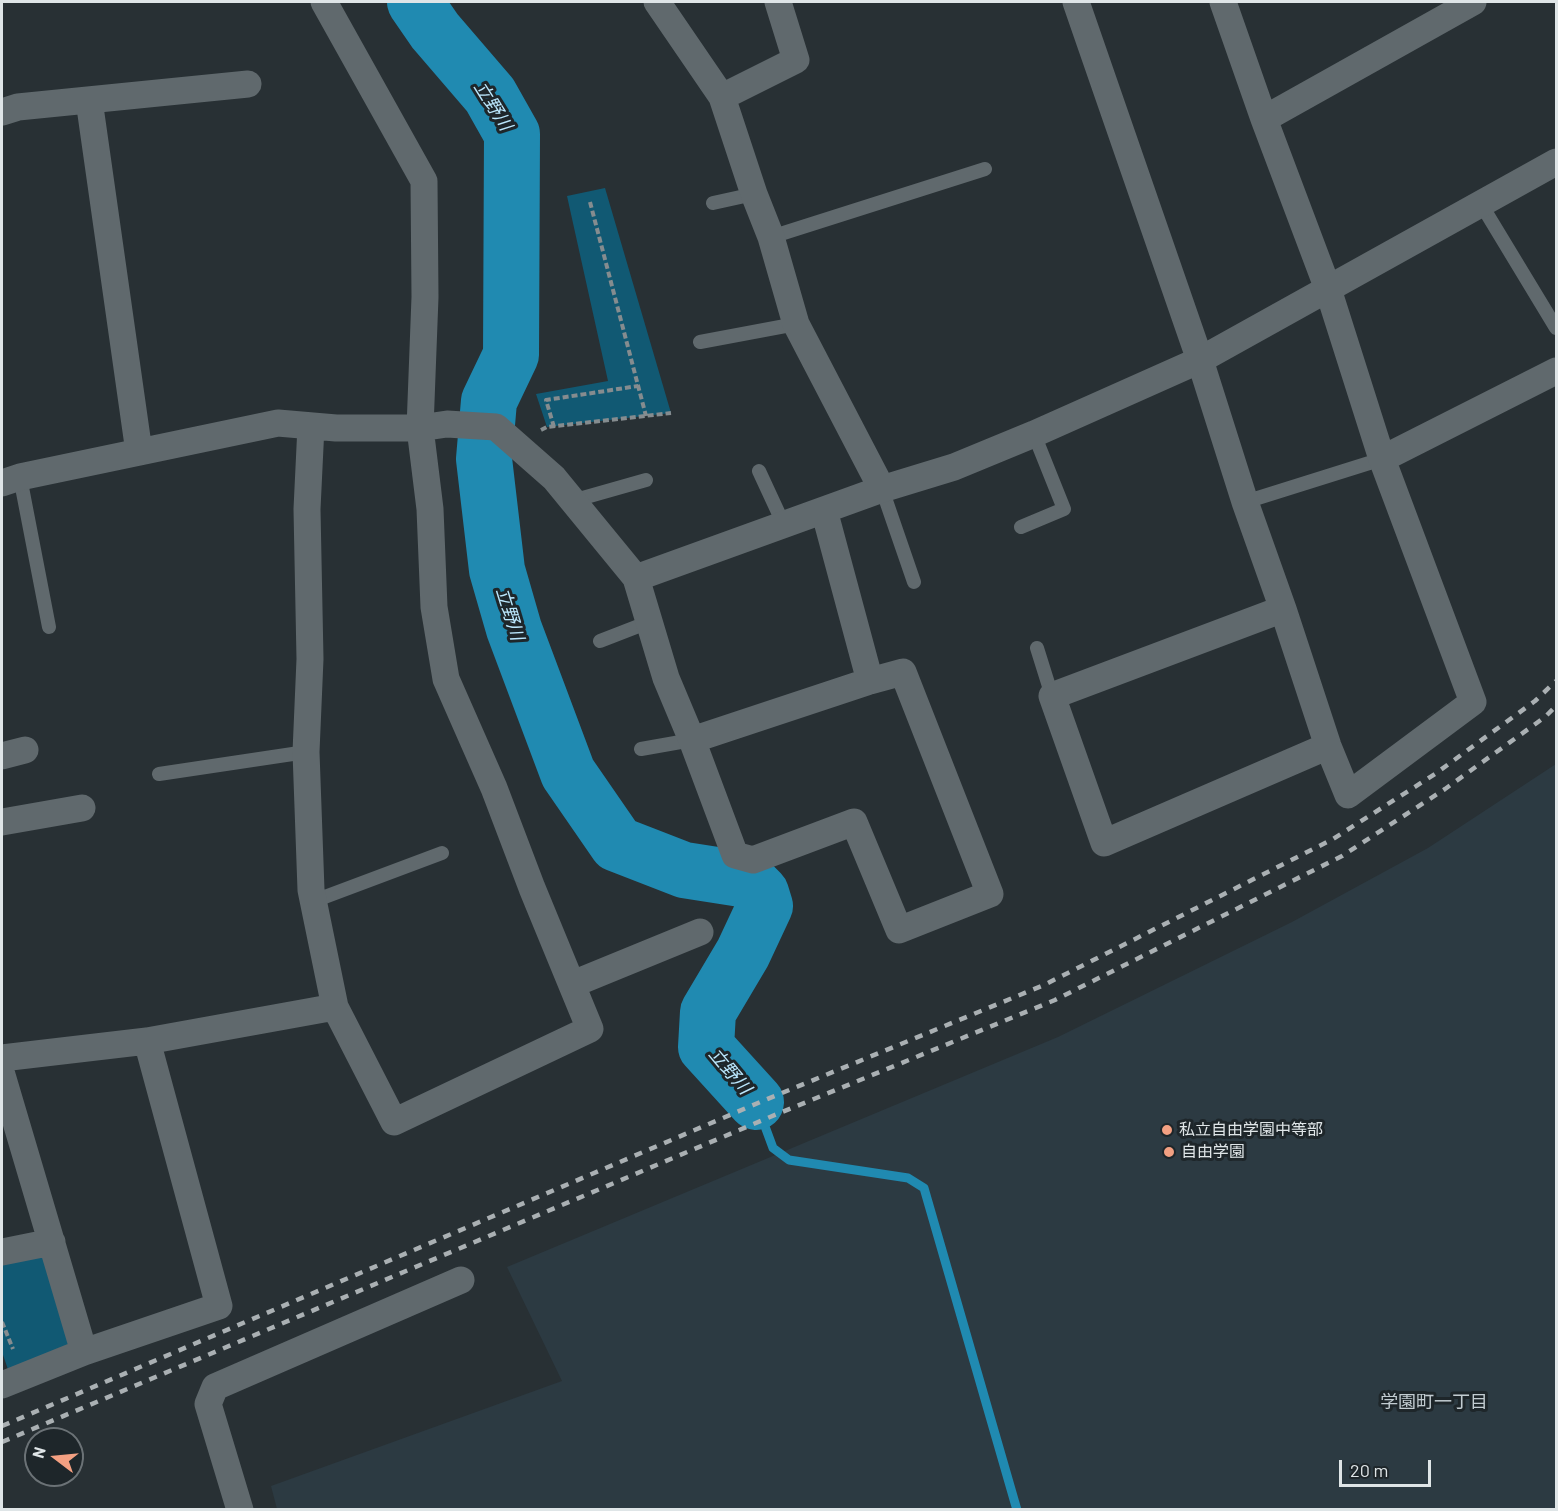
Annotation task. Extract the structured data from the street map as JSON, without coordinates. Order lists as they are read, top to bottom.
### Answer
{
  "districts": ["学園町一丁目"],
  "water": ["立野川"],
  "places": ["私立自由学園中等部", "自由学園"],
  "scale_bar": "20 m",
  "north": "left"
}
